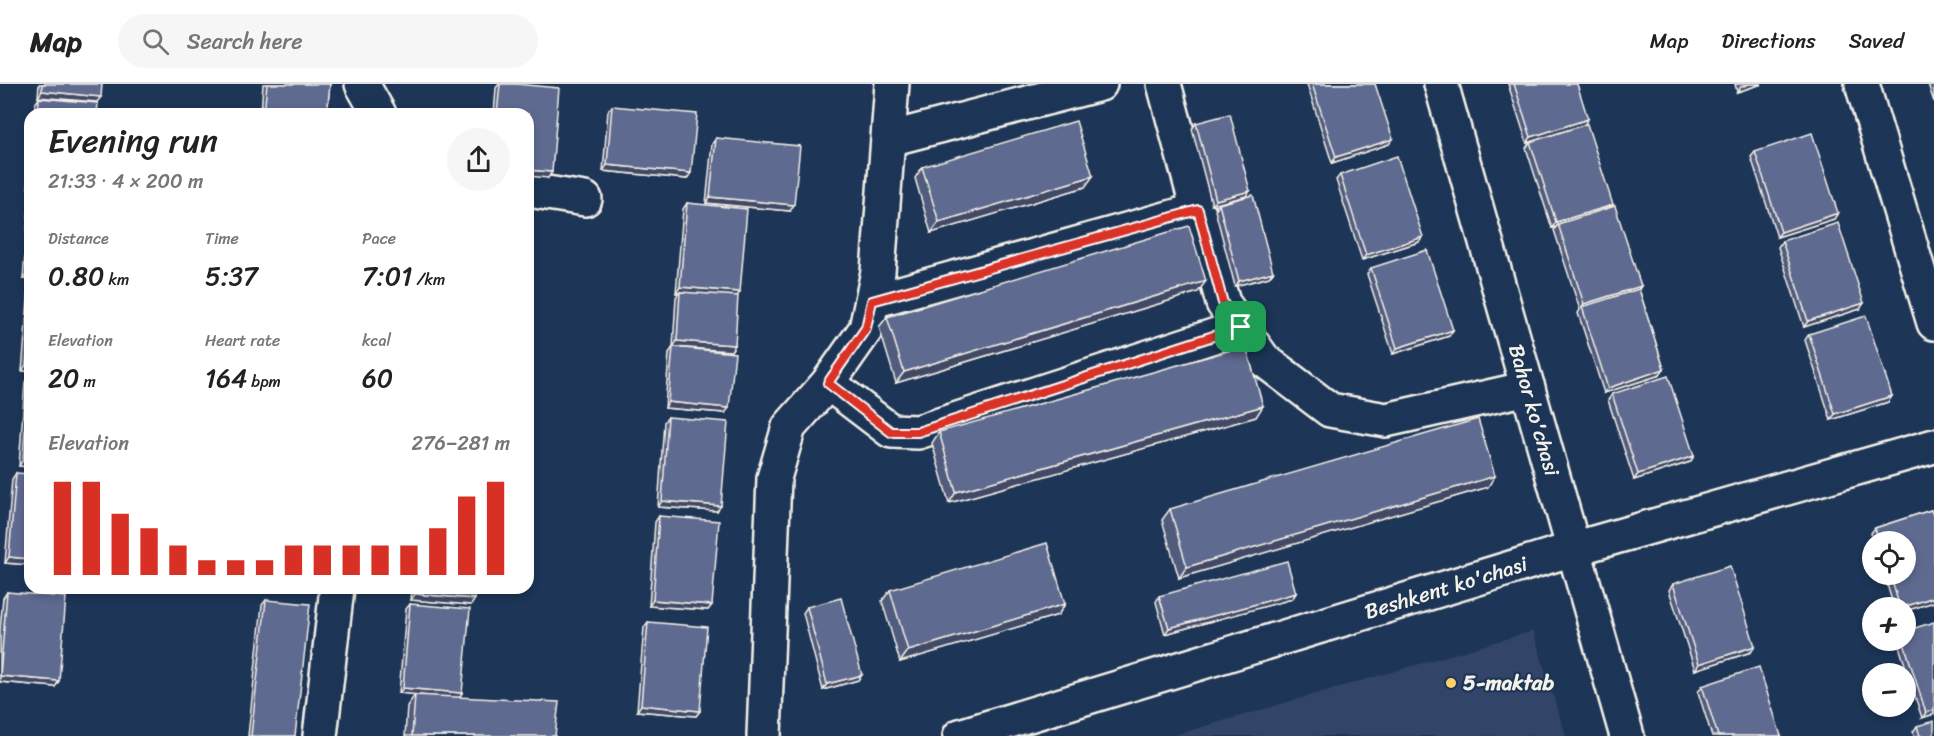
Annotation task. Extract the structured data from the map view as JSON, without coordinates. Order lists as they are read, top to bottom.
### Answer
{
  "streets": {
    "street": ["Bahor ko'chasi", "Beshkent ko'chasi"]
  },
  "crossings": [
    ["Bahor ko'chasi", "Beshkent ko'chasi"]
  ],
  "places": ["5-maktab"],
  "page": {
    "header": "Map",
    "search": "Search here",
    "nav": ["Map", "Directions", "Saved"],
    "heading": ["Evening run", "21:33 · 4 × 200 m"],
    "stats": [
      ["Distance", "0.80 km"],
      ["Time", "5:37"],
      ["Pace", "7:01 /km"],
      ["Elevation", "20 m"],
      ["Heart rate", "164 bpm"],
      ["kcal", "60"]
    ],
    "chart": ["Elevation", "276–281 m"],
    "map_buttons": ["+", "−"]
  }
}
